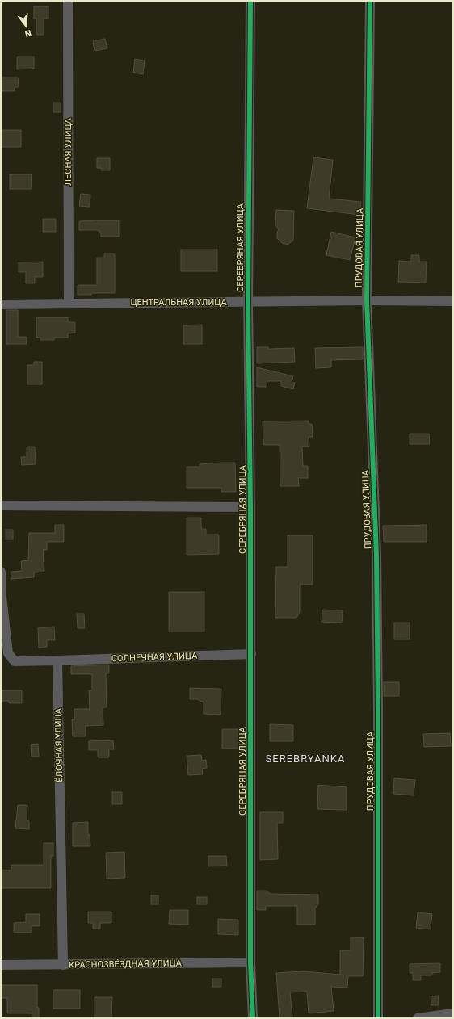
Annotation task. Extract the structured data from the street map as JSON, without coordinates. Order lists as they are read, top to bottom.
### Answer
{
  "streets": {
    "street": [
      "ЛЕСНАЯ УЛИЦА",
      "СЕРЕБРЯНАЯ УЛИЦА",
      "ПРУДОВАЯ УЛИЦА",
      "ЦЕНТРАЛЬНАЯ УЛИЦА",
      "СОЛНЕЧНАЯ УЛИЦА",
      "ЁЛОЧНАЯ УЛИЦА",
      "КРАСНОЗВЁЗДНАЯ УЛИЦА"
    ]
  },
  "crossings": [
    ["ЛЕСНАЯ УЛИЦА", "ЦЕНТРАЛЬНАЯ УЛИЦА"],
    ["СЕРЕБРЯНАЯ УЛИЦА", "ЦЕНТРАЛЬНАЯ УЛИЦА"],
    ["СЕРЕБРЯНАЯ УЛИЦА", "СОЛНЕЧНАЯ УЛИЦА"],
    ["СЕРЕБРЯНАЯ УЛИЦА", "КРАСНОЗВЁЗДНАЯ УЛИЦА"],
    ["ПРУДОВАЯ УЛИЦА", "ЦЕНТРАЛЬНАЯ УЛИЦА"],
    ["СОЛНЕЧНАЯ УЛИЦА", "ЁЛОЧНАЯ УЛИЦА"],
    ["ЁЛОЧНАЯ УЛИЦА", "КРАСНОЗВЁЗДНАЯ УЛИЦА"]
  ],
  "districts": ["SEREBRYANKA"],
  "north": "bottom"
}
